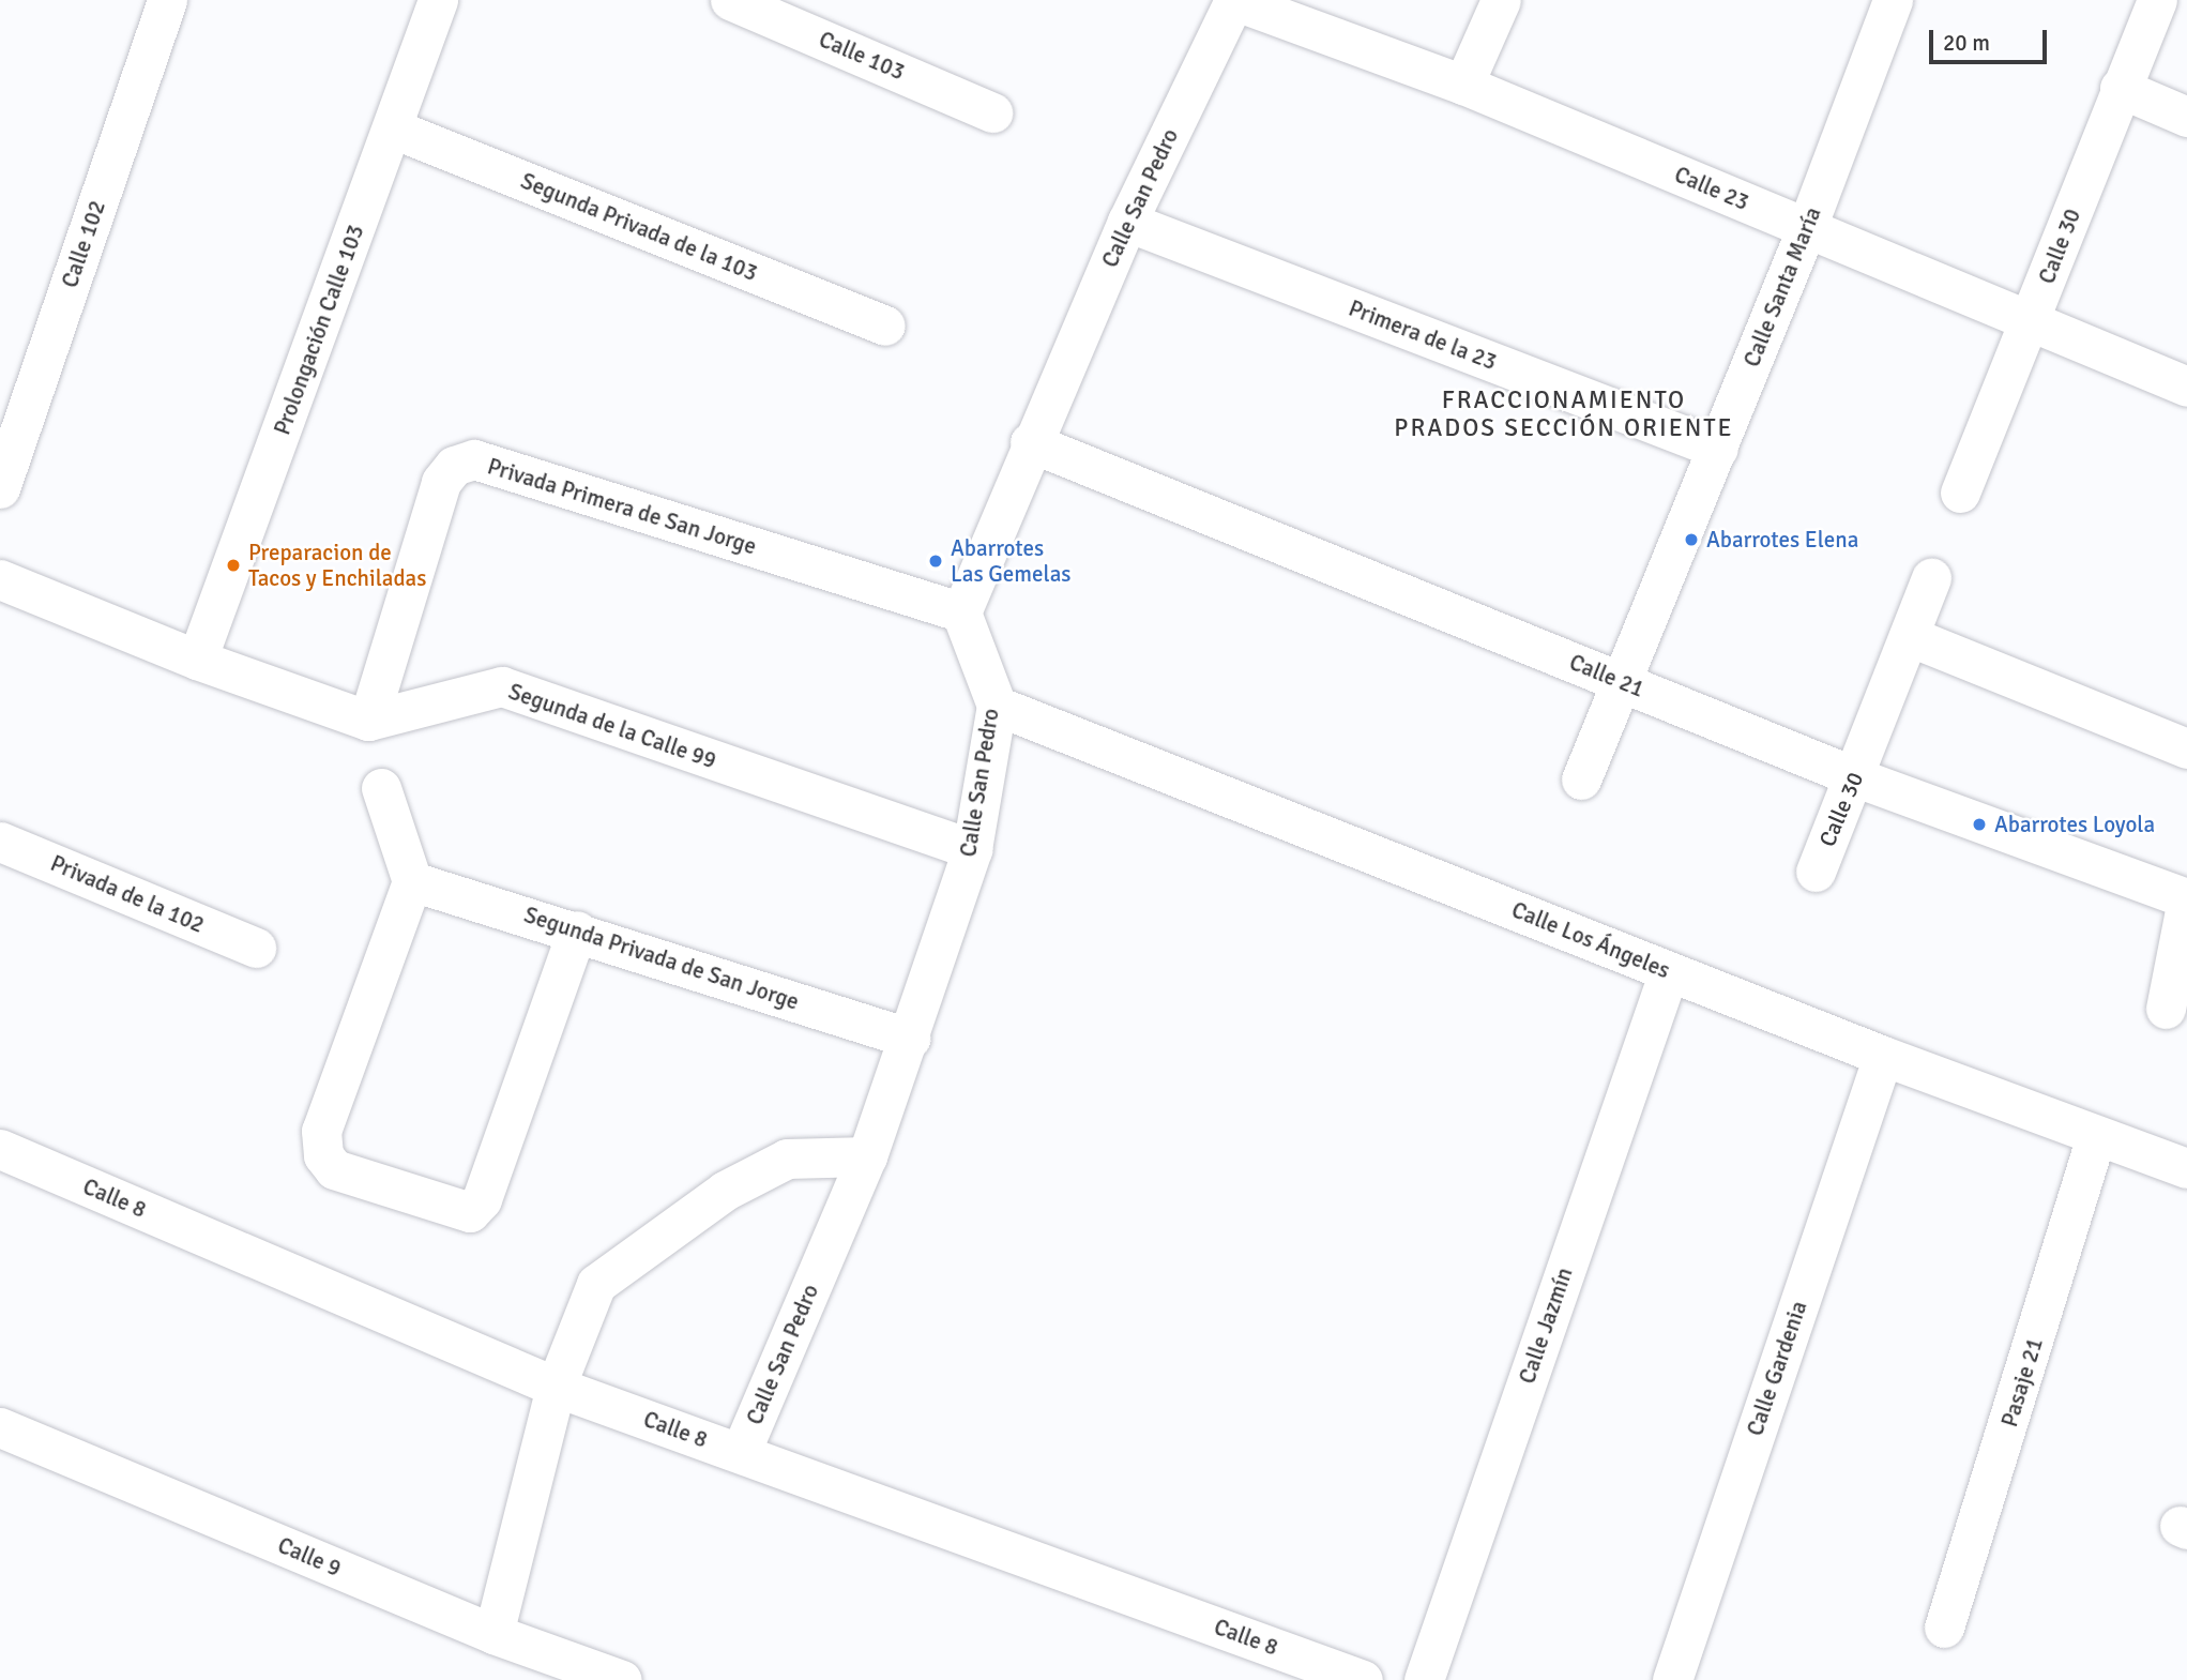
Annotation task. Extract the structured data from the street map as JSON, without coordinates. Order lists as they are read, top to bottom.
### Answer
{
  "streets": {
    "street": [
      "Calle 103",
      "Calle 23",
      "Calle San Pedro",
      "Segunda Privada de la 103",
      "Calle 102",
      "Calle 30",
      "Calle Santa María",
      "Prolongación Calle 103",
      "Primera de la 23",
      "Privada Primera de San Jorge",
      "Calle 21",
      "Segunda de la Calle 99",
      "Privada de la 102",
      "Calle Los Ángeles",
      "Segunda Privada de San Jorge",
      "Calle 8",
      "Calle Jazmín",
      "Calle Gardenia",
      "Pasaje 21",
      "Calle 9"
    ]
  },
  "crossings": [
    ["Calle 23", "Calle San Pedro"],
    ["Calle 23", "Calle 30"],
    ["Calle 23", "Calle Santa María"],
    ["Calle San Pedro", "Primera de la 23"],
    ["Calle San Pedro", "Privada Primera de San Jorge"],
    ["Calle San Pedro", "Calle 21"],
    ["Calle San Pedro", "Segunda de la Calle 99"],
    ["Calle San Pedro", "Calle Los Ángeles"],
    ["Calle San Pedro", "Segunda Privada de San Jorge"],
    ["Calle San Pedro", "Calle 8"],
    ["Segunda Privada de la 103", "Prolongación Calle 103"],
    ["Calle 30", "Calle 21"],
    ["Calle Santa María", "Primera de la 23"],
    ["Calle Santa María", "Calle 21"],
    ["Privada Primera de San Jorge", "Segunda de la Calle 99"],
    ["Calle Los Ángeles", "Calle Jazmín"],
    ["Calle Los Ángeles", "Calle Gardenia"],
    ["Calle Los Ángeles", "Pasaje 21"]
  ],
  "districts": ["FRACCIONAMIENTO PRADOS SECCIÓN ORIENTE"],
  "places": [
    "Abarrotes Elena",
    "Abarrotes Las Gemelas",
    "Preparacion de Tacos y Enchiladas",
    "Abarrotes Loyola"
  ],
  "scale_bar": "20 m"
}
